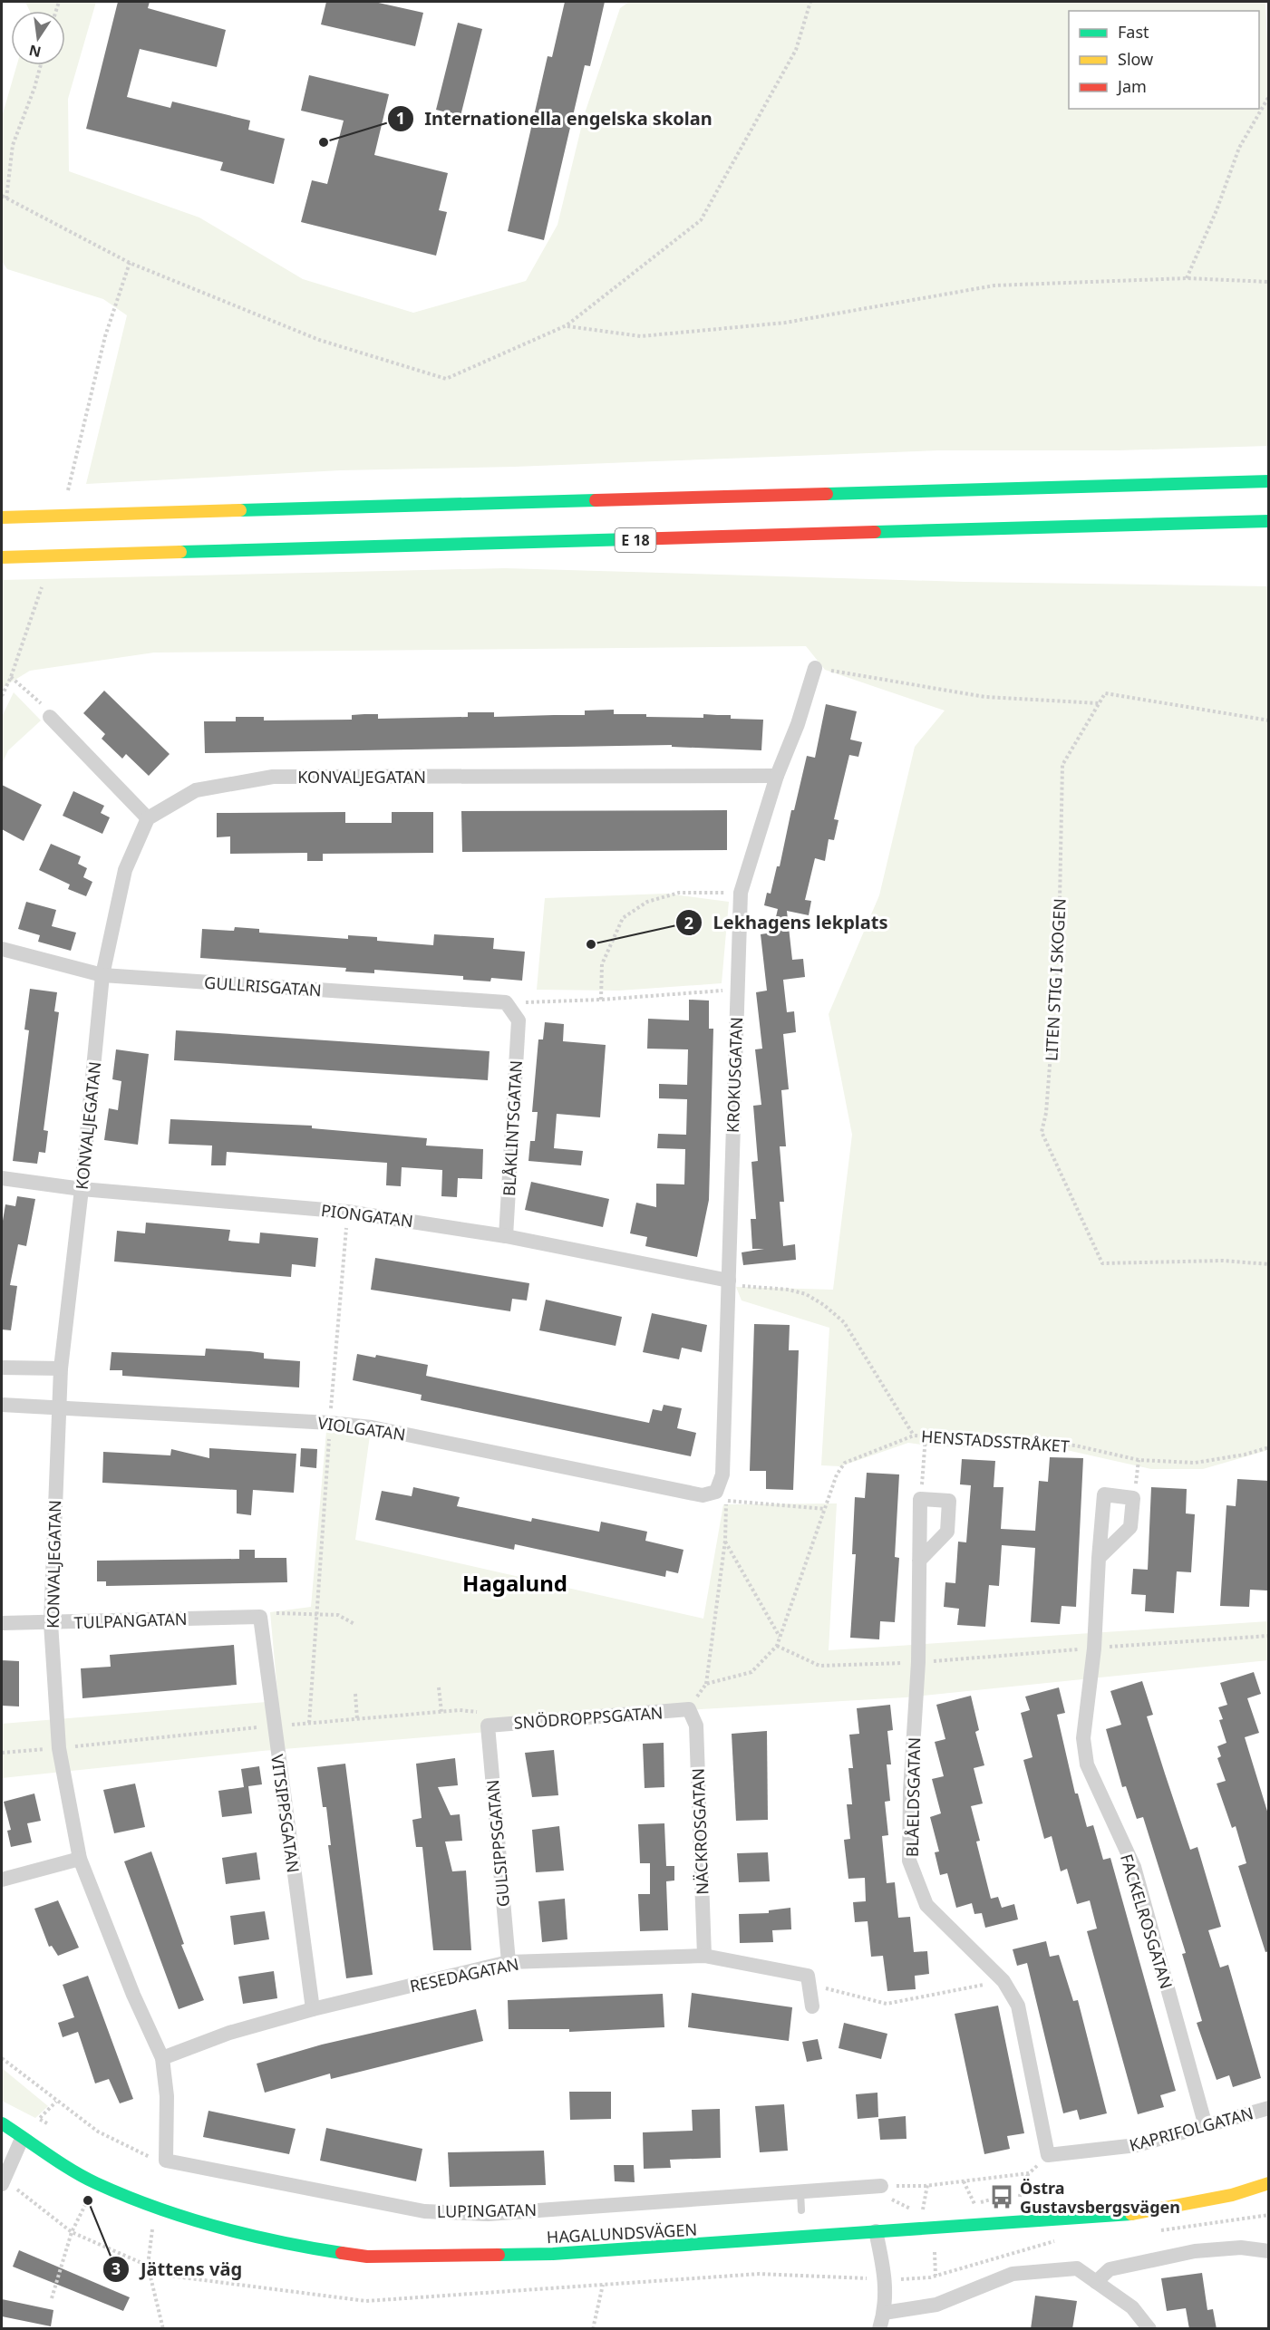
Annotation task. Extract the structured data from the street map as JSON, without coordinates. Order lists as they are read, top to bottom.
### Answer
{
  "streets": {
    "main road": ["E 18", "HAGALUNDSVÄGEN"],
    "street": [
      "KONVALJEGATAN",
      "GULLRISGATAN",
      "KROKUSGATAN",
      "BLÅKLINTSGATAN",
      "PIONGATAN",
      "VIOLGATAN",
      "TULPANGATAN",
      "SNÖDROPPSGATAN",
      "BLÅELDSGATAN",
      "VITSIPPSGATAN",
      "NÄCKROSGATAN",
      "GULSIPPSGATAN",
      "FACKELROSGATAN",
      "RESEDAGATAN",
      "KAPRIFOLGATAN",
      "LUPINGATAN"
    ],
    "path": ["LITEN STIG I SKOGEN", "HENSTADSSTRÅKET"]
  },
  "crossings": [
    ["KONVALJEGATAN", "GULLRISGATAN"],
    ["KONVALJEGATAN", "KROKUSGATAN"],
    ["KONVALJEGATAN", "PIONGATAN"],
    ["KONVALJEGATAN", "VIOLGATAN"],
    ["KONVALJEGATAN", "TULPANGATAN"],
    ["KONVALJEGATAN", "RESEDAGATAN"],
    ["GULLRISGATAN", "BLÅKLINTSGATAN"],
    ["KROKUSGATAN", "PIONGATAN"],
    ["KROKUSGATAN", "VIOLGATAN"],
    ["KROKUSGATAN", "HENSTADSSTRÅKET"],
    ["BLÅKLINTSGATAN", "PIONGATAN"],
    ["PIONGATAN", "HENSTADSSTRÅKET"],
    ["TULPANGATAN", "VITSIPPSGATAN"],
    ["SNÖDROPPSGATAN", "NÄCKROSGATAN"],
    ["SNÖDROPPSGATAN", "GULSIPPSGATAN"],
    ["BLÅELDSGATAN", "KAPRIFOLGATAN"],
    ["VITSIPPSGATAN", "RESEDAGATAN"],
    ["NÄCKROSGATAN", "RESEDAGATAN"],
    ["GULSIPPSGATAN", "RESEDAGATAN"],
    ["FACKELROSGATAN", "KAPRIFOLGATAN"]
  ],
  "districts": ["Hagalund"],
  "places": {
    "other": ["Internationella engelska skolan", "Lekhagens lekplats", "Jättens väg"],
    "bus stop": ["Östra Gustavsbergsvägen"]
  },
  "legend": ["Fast", "Slow", "Jam"],
  "north": "bottom"
}
